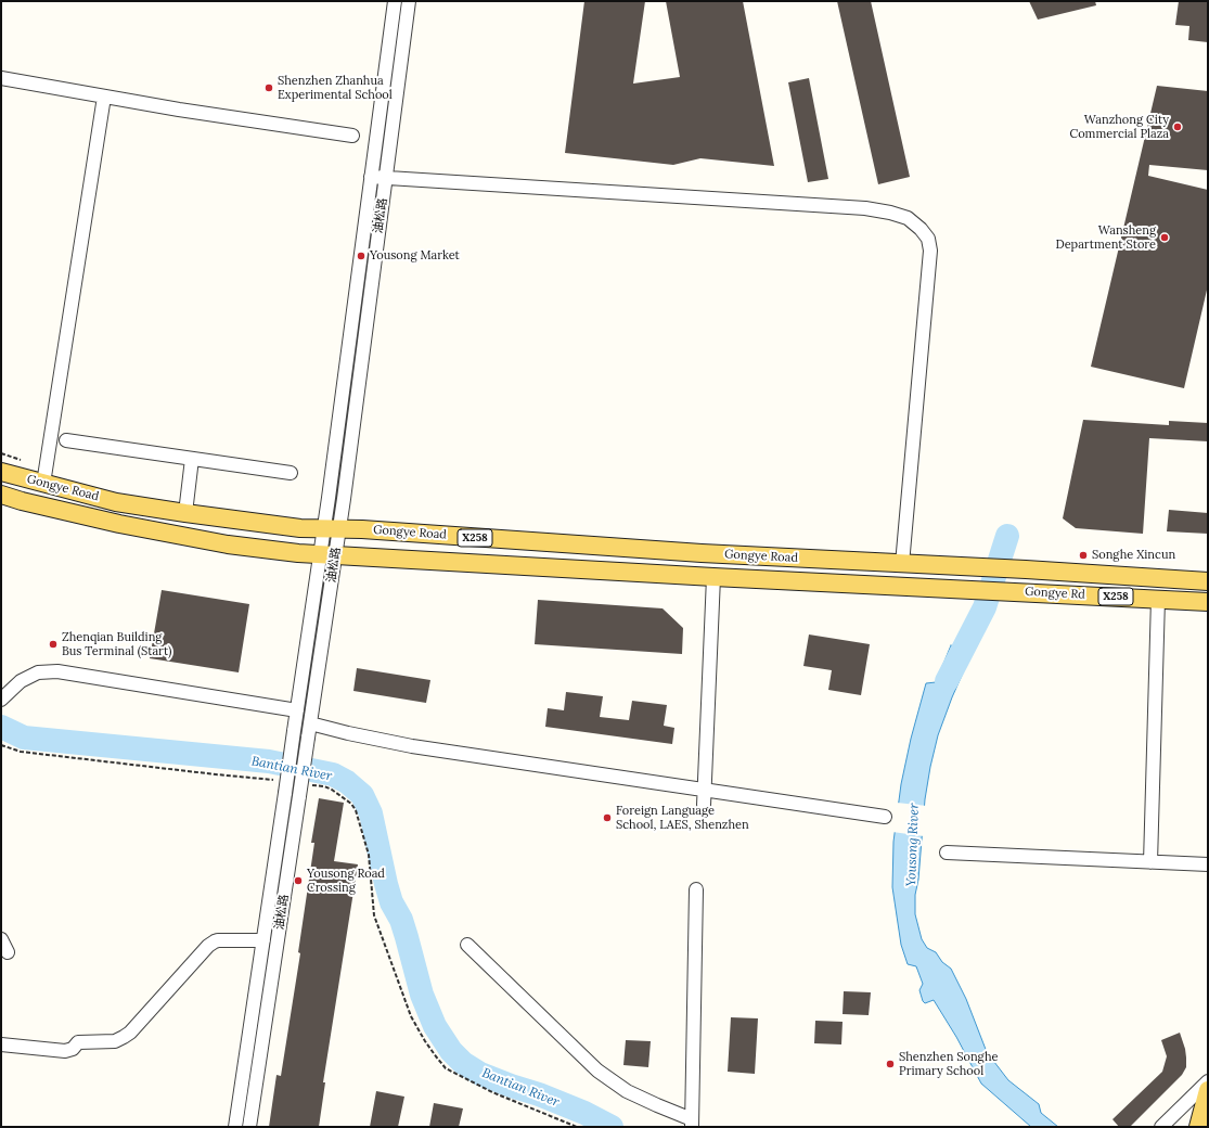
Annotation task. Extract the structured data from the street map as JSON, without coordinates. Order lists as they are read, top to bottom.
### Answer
{
  "streets": {
    "main road": ["Gongye Road", "X258", "Gongye Rd"],
    "street": ["油松路"]
  },
  "crossings": [
    ["油松路", "Gongye Road"],
    ["Gongye Road", "Gongye Rd"]
  ],
  "water": ["Bantian River", "Yousong River"],
  "places": [
    "Shenzhen Zhanhua Experimental School",
    "Wanzhong City Commercial Plaza",
    "Wansheng Department Store",
    "Yousong Market",
    "Songhe Xincun",
    "Zhenqian Building Bus Terminal (Start)",
    "Foreign Language School, LAES, Shenzhen",
    "Yousong Road Crossing",
    "Shenzhen Songhe Primary School"
  ]
}
